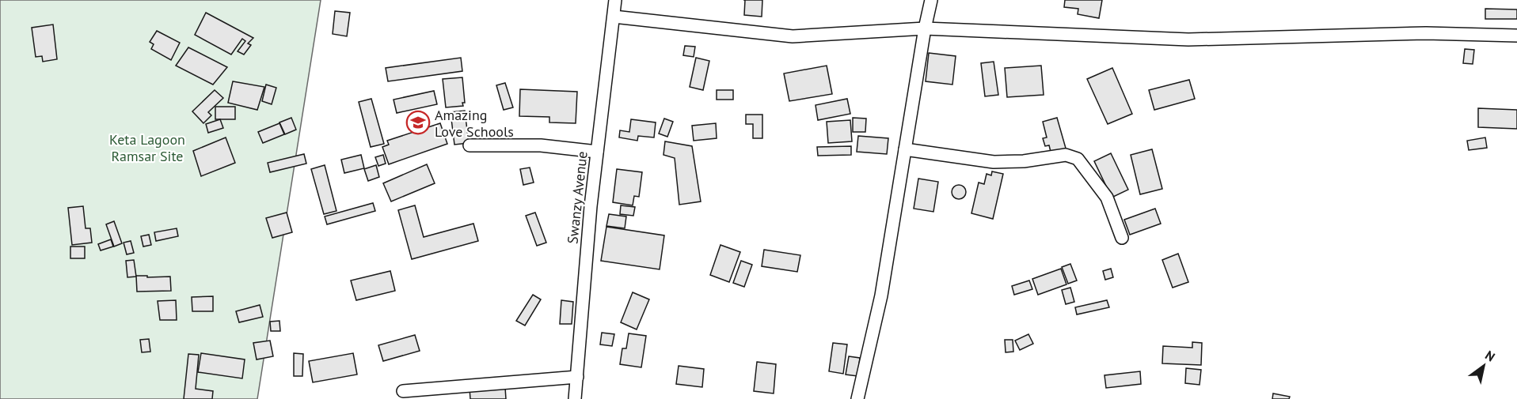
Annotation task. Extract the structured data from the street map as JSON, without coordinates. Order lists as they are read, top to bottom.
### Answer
{
  "streets": {
    "street": ["Swanzy Avenue"]
  },
  "parks": ["Keta Lagoon Ramsar Site"],
  "places": {
    "school or university": ["Amazing Love Schools"]
  },
  "north": "top right"
}
